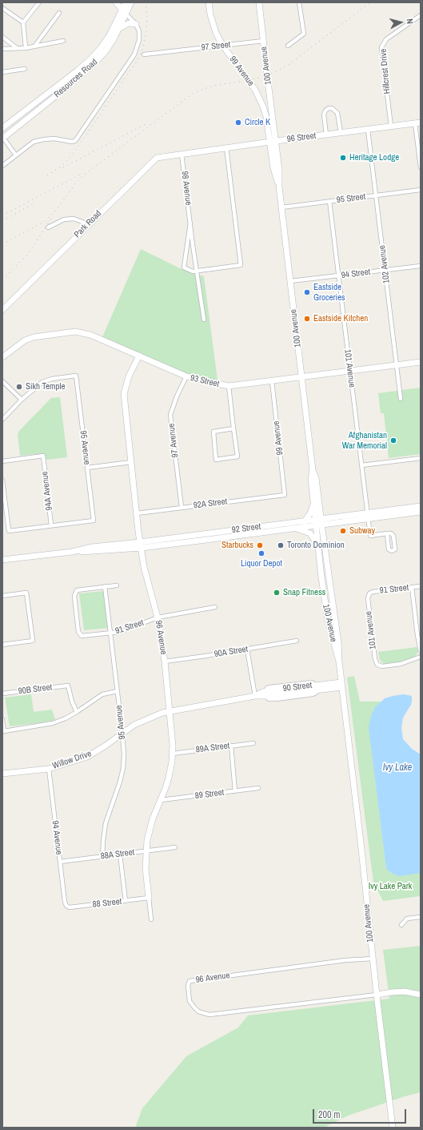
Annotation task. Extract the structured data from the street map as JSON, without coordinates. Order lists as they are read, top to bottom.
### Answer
{
  "streets": {
    "main road": [
      "100 Avenue",
      "99 Avenue",
      "Resources Road",
      "96 Street",
      "Park Road",
      "93 Street",
      "92 Street",
      "96 Avenue",
      "90 Street",
      "Willow Drive"
    ],
    "street": [
      "97 Street",
      "Hillcrest Drive",
      "98 Avenue",
      "95 Street",
      "102 Avenue",
      "94 Street",
      "101 Avenue",
      "97 Avenue",
      "95 Avenue",
      "94A Avenue",
      "92A Street",
      "91 Street",
      "90A Street",
      "90B Street",
      "89A Street",
      "89 Street",
      "94 Avenue",
      "88A Street",
      "88 Street"
    ]
  },
  "crossings": [
    ["97 Street", "100 Avenue"],
    ["97 Street", "99 Avenue"],
    ["100 Avenue", "99 Avenue"],
    ["100 Avenue", "96 Street"],
    ["100 Avenue", "95 Street"],
    ["100 Avenue", "94 Street"],
    ["100 Avenue", "93 Street"],
    ["100 Avenue", "92 Street"],
    ["100 Avenue", "96 Avenue"],
    ["100 Avenue", "90 Street"],
    ["99 Avenue", "96 Street"],
    ["99 Avenue", "93 Street"],
    ["99 Avenue", "92A Street"],
    ["Hillcrest Drive", "96 Street"],
    ["96 Street", "98 Avenue"],
    ["96 Street", "Park Road"],
    ["96 Street", "102 Avenue"],
    ["98 Avenue", "Park Road"],
    ["95 Street", "102 Avenue"],
    ["95 Street", "101 Avenue"],
    ["102 Avenue", "94 Street"],
    ["102 Avenue", "93 Street"],
    ["94 Street", "101 Avenue"],
    ["101 Avenue", "93 Street"],
    ["101 Avenue", "92 Street"],
    ["101 Avenue", "91 Street"],
    ["93 Street", "97 Avenue"],
    ["93 Street", "96 Avenue"],
    ["97 Avenue", "92A Street"],
    ["95 Avenue", "94A Avenue"],
    ["95 Avenue", "91 Street"],
    ["95 Avenue", "Willow Drive"],
    ["95 Avenue", "88A Street"],
    ["92A Street", "96 Avenue"],
    ["92 Street", "96 Avenue"],
    ["91 Street", "96 Avenue"],
    ["96 Avenue", "90A Street"],
    ["96 Avenue", "90 Street"],
    ["96 Avenue", "89A Street"],
    ["96 Avenue", "Willow Drive"],
    ["96 Avenue", "89 Street"],
    ["96 Avenue", "88A Street"],
    ["96 Avenue", "88 Street"],
    ["90 Street", "Willow Drive"],
    ["Willow Drive", "94 Avenue"],
    ["94 Avenue", "88A Street"],
    ["94 Avenue", "88 Street"]
  ],
  "water": ["Ivy Lake"],
  "parks": ["Ivy Lake Park"],
  "places": [
    "Circle K",
    "Heritage Lodge",
    "Eastside Groceries",
    "Eastside Kitchen",
    "Sikh Temple",
    "Afghanistan War Memorial",
    "Subway",
    "Starbucks",
    "Toronto Dominion",
    "Liquor Depot",
    "Snap Fitness"
  ],
  "scale_bar": "200 m",
  "north": "right"
}
